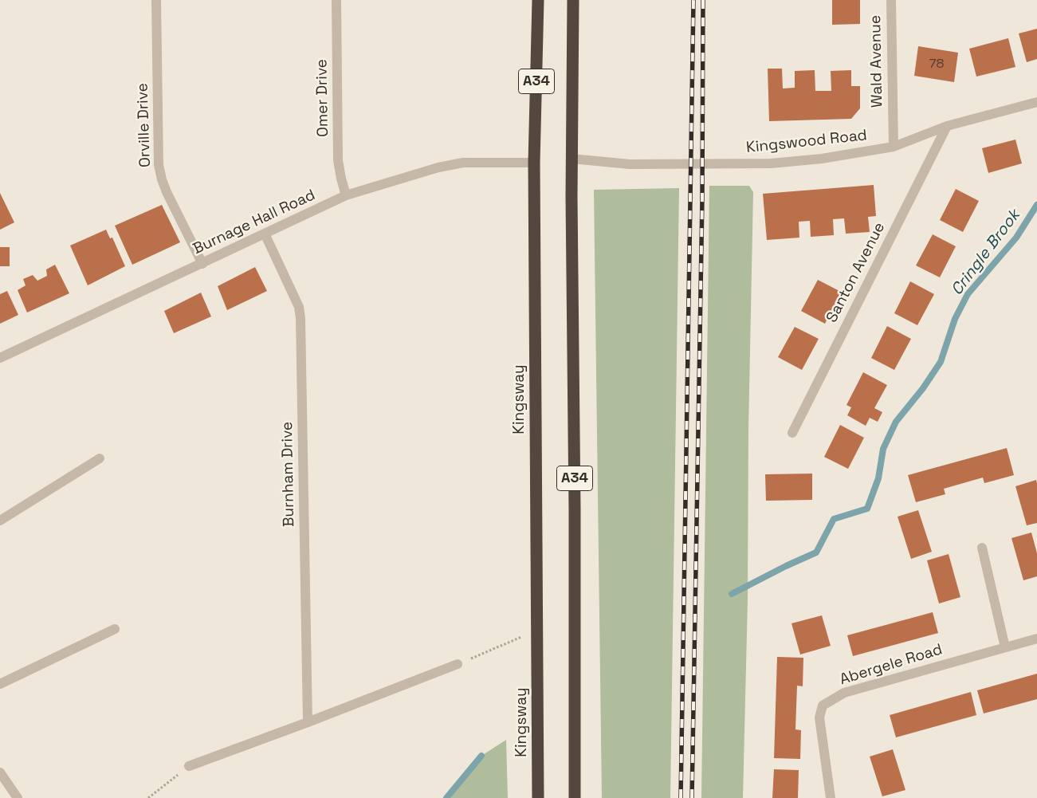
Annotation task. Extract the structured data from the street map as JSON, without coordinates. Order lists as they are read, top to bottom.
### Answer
{
  "streets": {
    "highway": ["A34", "Kingsway"],
    "street": [
      "Wald Avenue",
      "Omer Drive",
      "Orville Drive",
      "Kingswood Road",
      "Burnage Hall Road",
      "Santon Avenue",
      "Burnham Drive",
      "Abergele Road"
    ]
  },
  "crossings": [
    ["Wald Avenue", "Kingswood Road"],
    ["A34", "Kingswood Road"],
    ["Omer Drive", "Burnage Hall Road"],
    ["Orville Drive", "Burnage Hall Road"],
    ["Kingswood Road", "Santon Avenue"],
    ["Burnage Hall Road", "Kingsway"],
    ["Burnage Hall Road", "Burnham Drive"]
  ],
  "water": ["Cringle Brook"],
  "house_numbers": ["78"]
}
